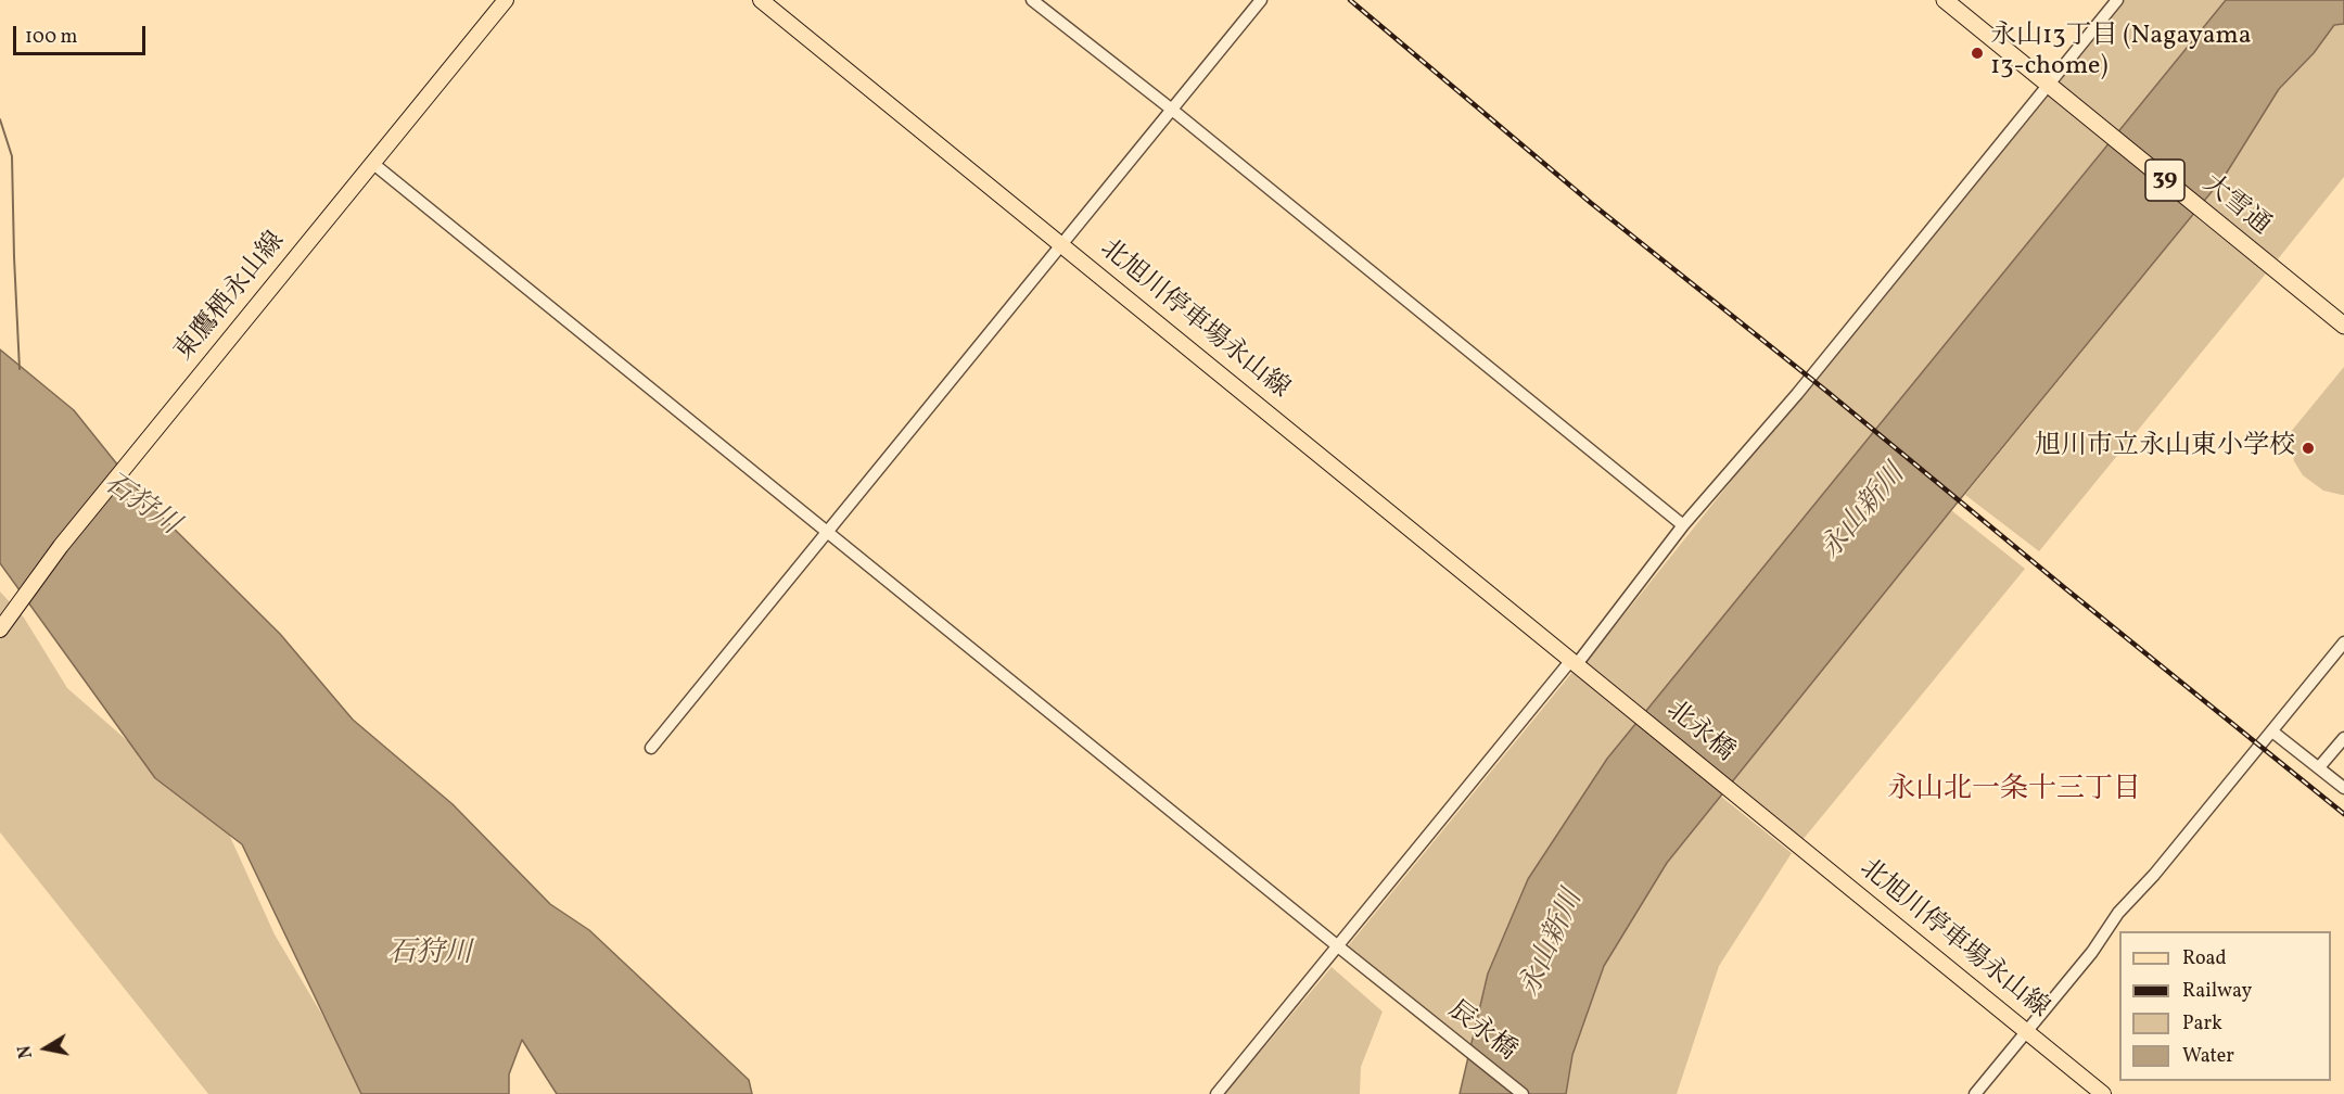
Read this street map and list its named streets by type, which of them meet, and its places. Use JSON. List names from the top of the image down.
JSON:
{
  "streets": {
    "highway": ["39", "大雪通"],
    "main road": ["東鷹栖永山線", "北旭川停車場永山線", "北永橋"],
    "street": ["辰永橋"]
  },
  "crossings": [
    ["東鷹栖永山線", "辰永橋"],
    ["北旭川停車場永山線", "北永橋"]
  ],
  "districts": ["永山北一条十三丁目"],
  "water": ["石狩川", "永山新川"],
  "places": ["永山13丁目 (Nagayama 13-chome)", "旭川市立永山東小学校"],
  "legend": [
    "Road",
    "Railway",
    "Park",
    "Water"
  ],
  "scale_bar": "100 m",
  "north": "left"
}
